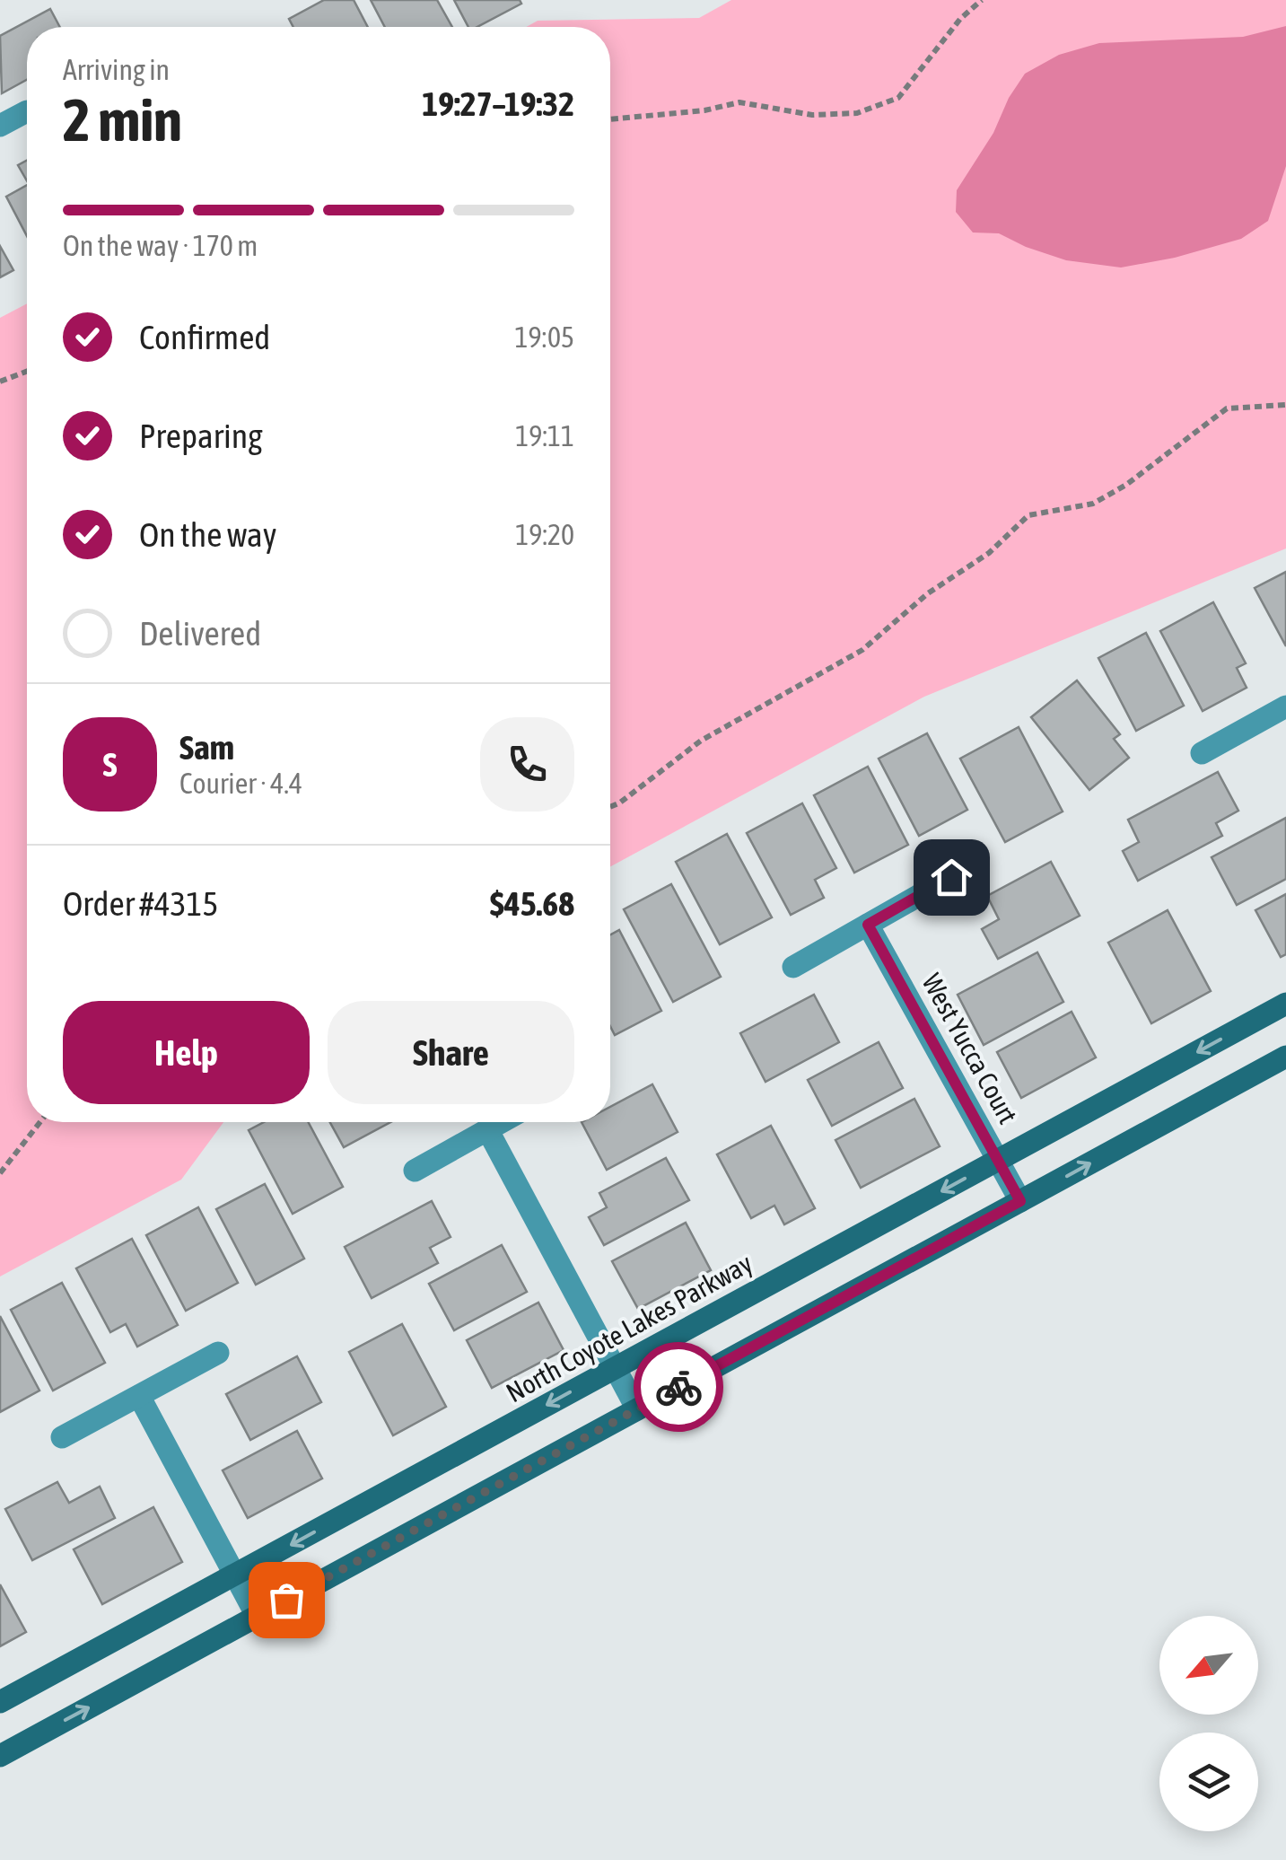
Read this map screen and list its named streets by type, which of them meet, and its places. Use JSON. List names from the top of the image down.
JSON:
{
  "streets": {
    "street": ["West Yucca Court", "North Coyote Lakes Parkway"]
  },
  "crossings": [
    ["West Yucca Court", "North Coyote Lakes Parkway"]
  ],
  "north": "bottom left",
  "page": {
    "heading": ["2 min", "Arriving in", "19:27–19:32"],
    "panel": [
      "Sam",
      "Courier · 4.4",
      "Order #4315",
      "$45.68"
    ],
    "bar": "On the way · 170 m",
    "list": [
      ["Confirmed", "19:05"],
      ["Preparing", "19:11"],
      ["On the way", "19:20"],
      "Delivered"
    ],
    "round": "S",
    "buttons": ["Help", "Share"]
  }
}
